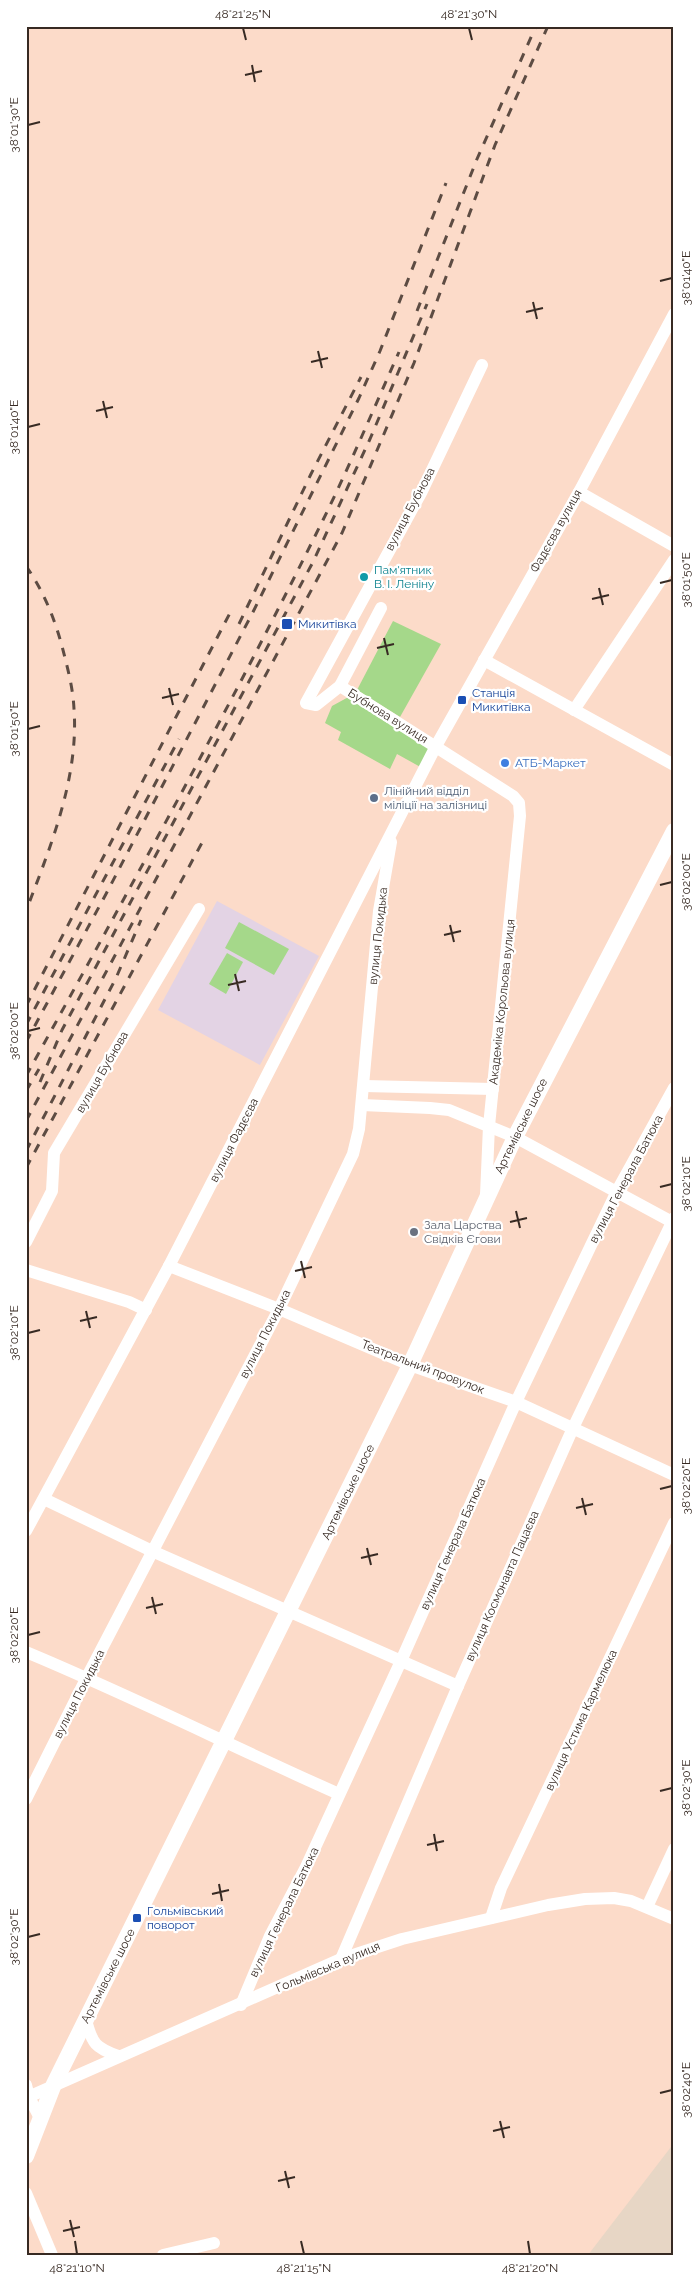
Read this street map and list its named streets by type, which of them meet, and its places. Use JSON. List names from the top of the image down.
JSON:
{
  "streets": {
    "main road": ["Артемівське шосе"],
    "street": [
      "вулиця Бубнова",
      "Фадєєва вулиця",
      "Бубнова вулиця",
      "вулиця Покидька",
      "Академіка Корольова вулиця",
      "вулиця Фадєєва",
      "вулиця Генерала Батюка",
      "Театральний провулок",
      "вулиця Космонавта Пацаєва",
      "вулиця Устима Кармелюка",
      "Гольмівська вулиця"
    ]
  },
  "crossings": [
    ["вулиця Бубнова", "Бубнова вулиця"],
    ["Фадєєва вулиця", "Бубнова вулиця"],
    ["Фадєєва вулиця", "вулиця Фадєєва"],
    ["Бубнова вулиця", "Академіка Корольова вулиця"],
    ["Бубнова вулиця", "вулиця Фадєєва"],
    ["вулиця Покидька", "вулиця Фадєєва"],
    ["вулиця Покидька", "Театральний провулок"],
    ["Академіка Корольова вулиця", "Артемівське шосе"],
    ["Артемівське шосе", "Театральний провулок"],
    ["Артемівське шосе", "Гольмівська вулиця"],
    ["вулиця Фадєєва", "Театральний провулок"],
    ["вулиця Генерала Батюка", "Театральний провулок"],
    ["вулиця Генерала Батюка", "Гольмівська вулиця"],
    ["Театральний провулок", "вулиця Космонавта Пацаєва"],
    ["вулиця Космонавта Пацаєва", "Гольмівська вулиця"],
    ["вулиця Устима Кармелюка", "Гольмівська вулиця"]
  ],
  "places": {
    "other": [
      "Пам'ятник В. І. Леніну",
      "АТБ-Маркет",
      "Лінійний відділ міліції на залізниці",
      "Зала Царства Свідків Єгови"
    ],
    "transit": ["Микитівка", "Станція Микитівка", "Гольмівський поворот"]
  },
  "coordinates": [
    "48°21'25\"N",
    "48°21'30\"N",
    "38°01'30\"E",
    "38°01'40\"E",
    "38°01'50\"E",
    "38°02'00\"E",
    "38°02'10\"E",
    "38°02'20\"E",
    "38°02'30\"E",
    "38°02'40\"E",
    "48°21'10\"N",
    "48°21'15\"N",
    "48°21'20\"N"
  ]
}
